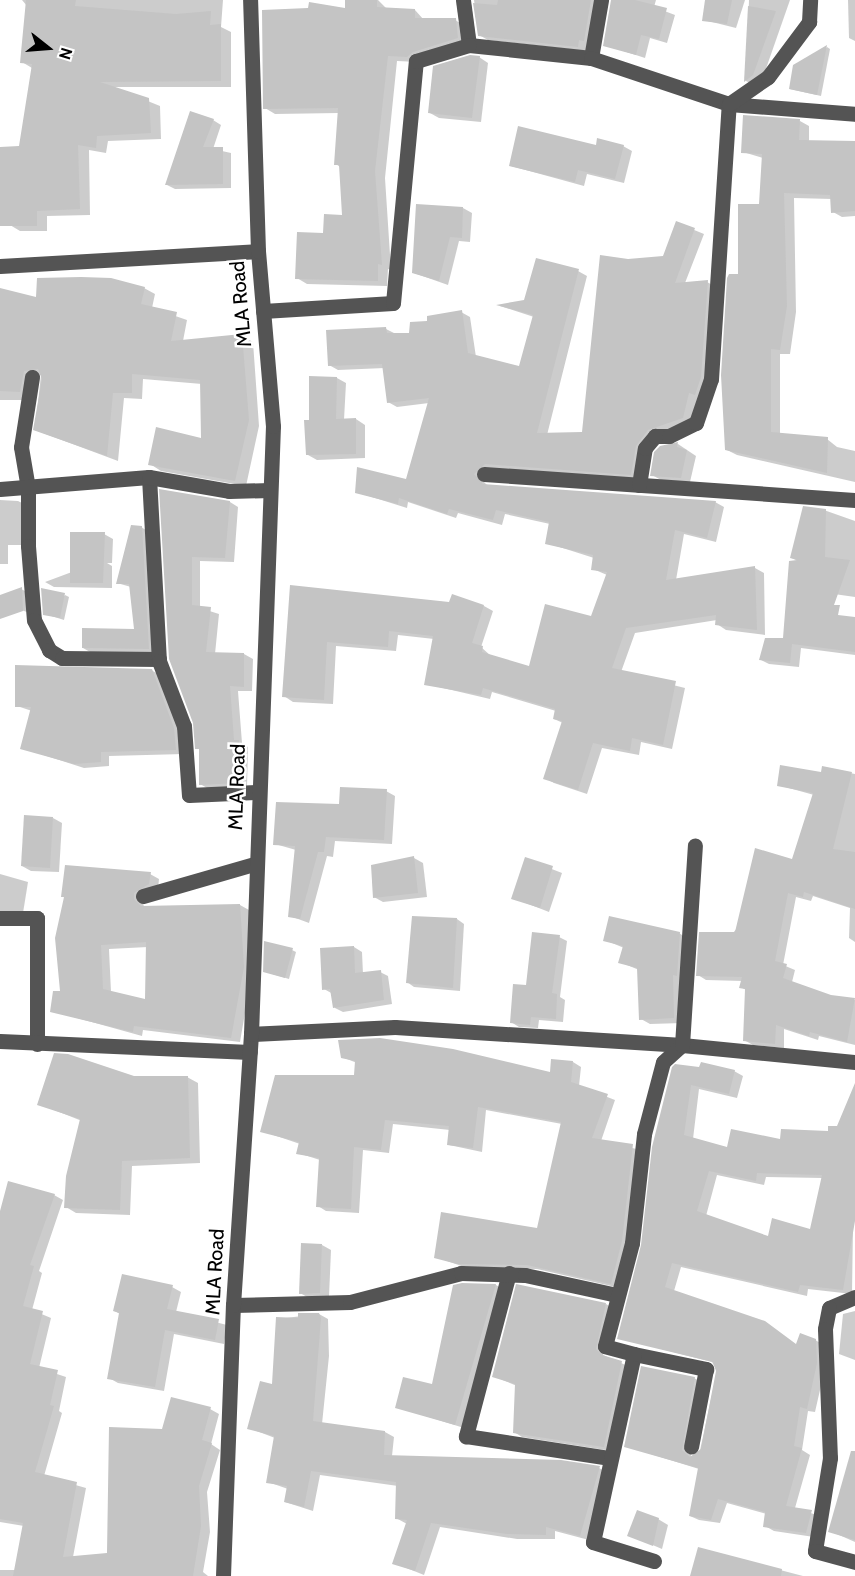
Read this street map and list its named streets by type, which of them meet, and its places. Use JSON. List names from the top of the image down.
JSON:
{
  "streets": {
    "street": ["MLA Road"]
  },
  "north": "right"
}
